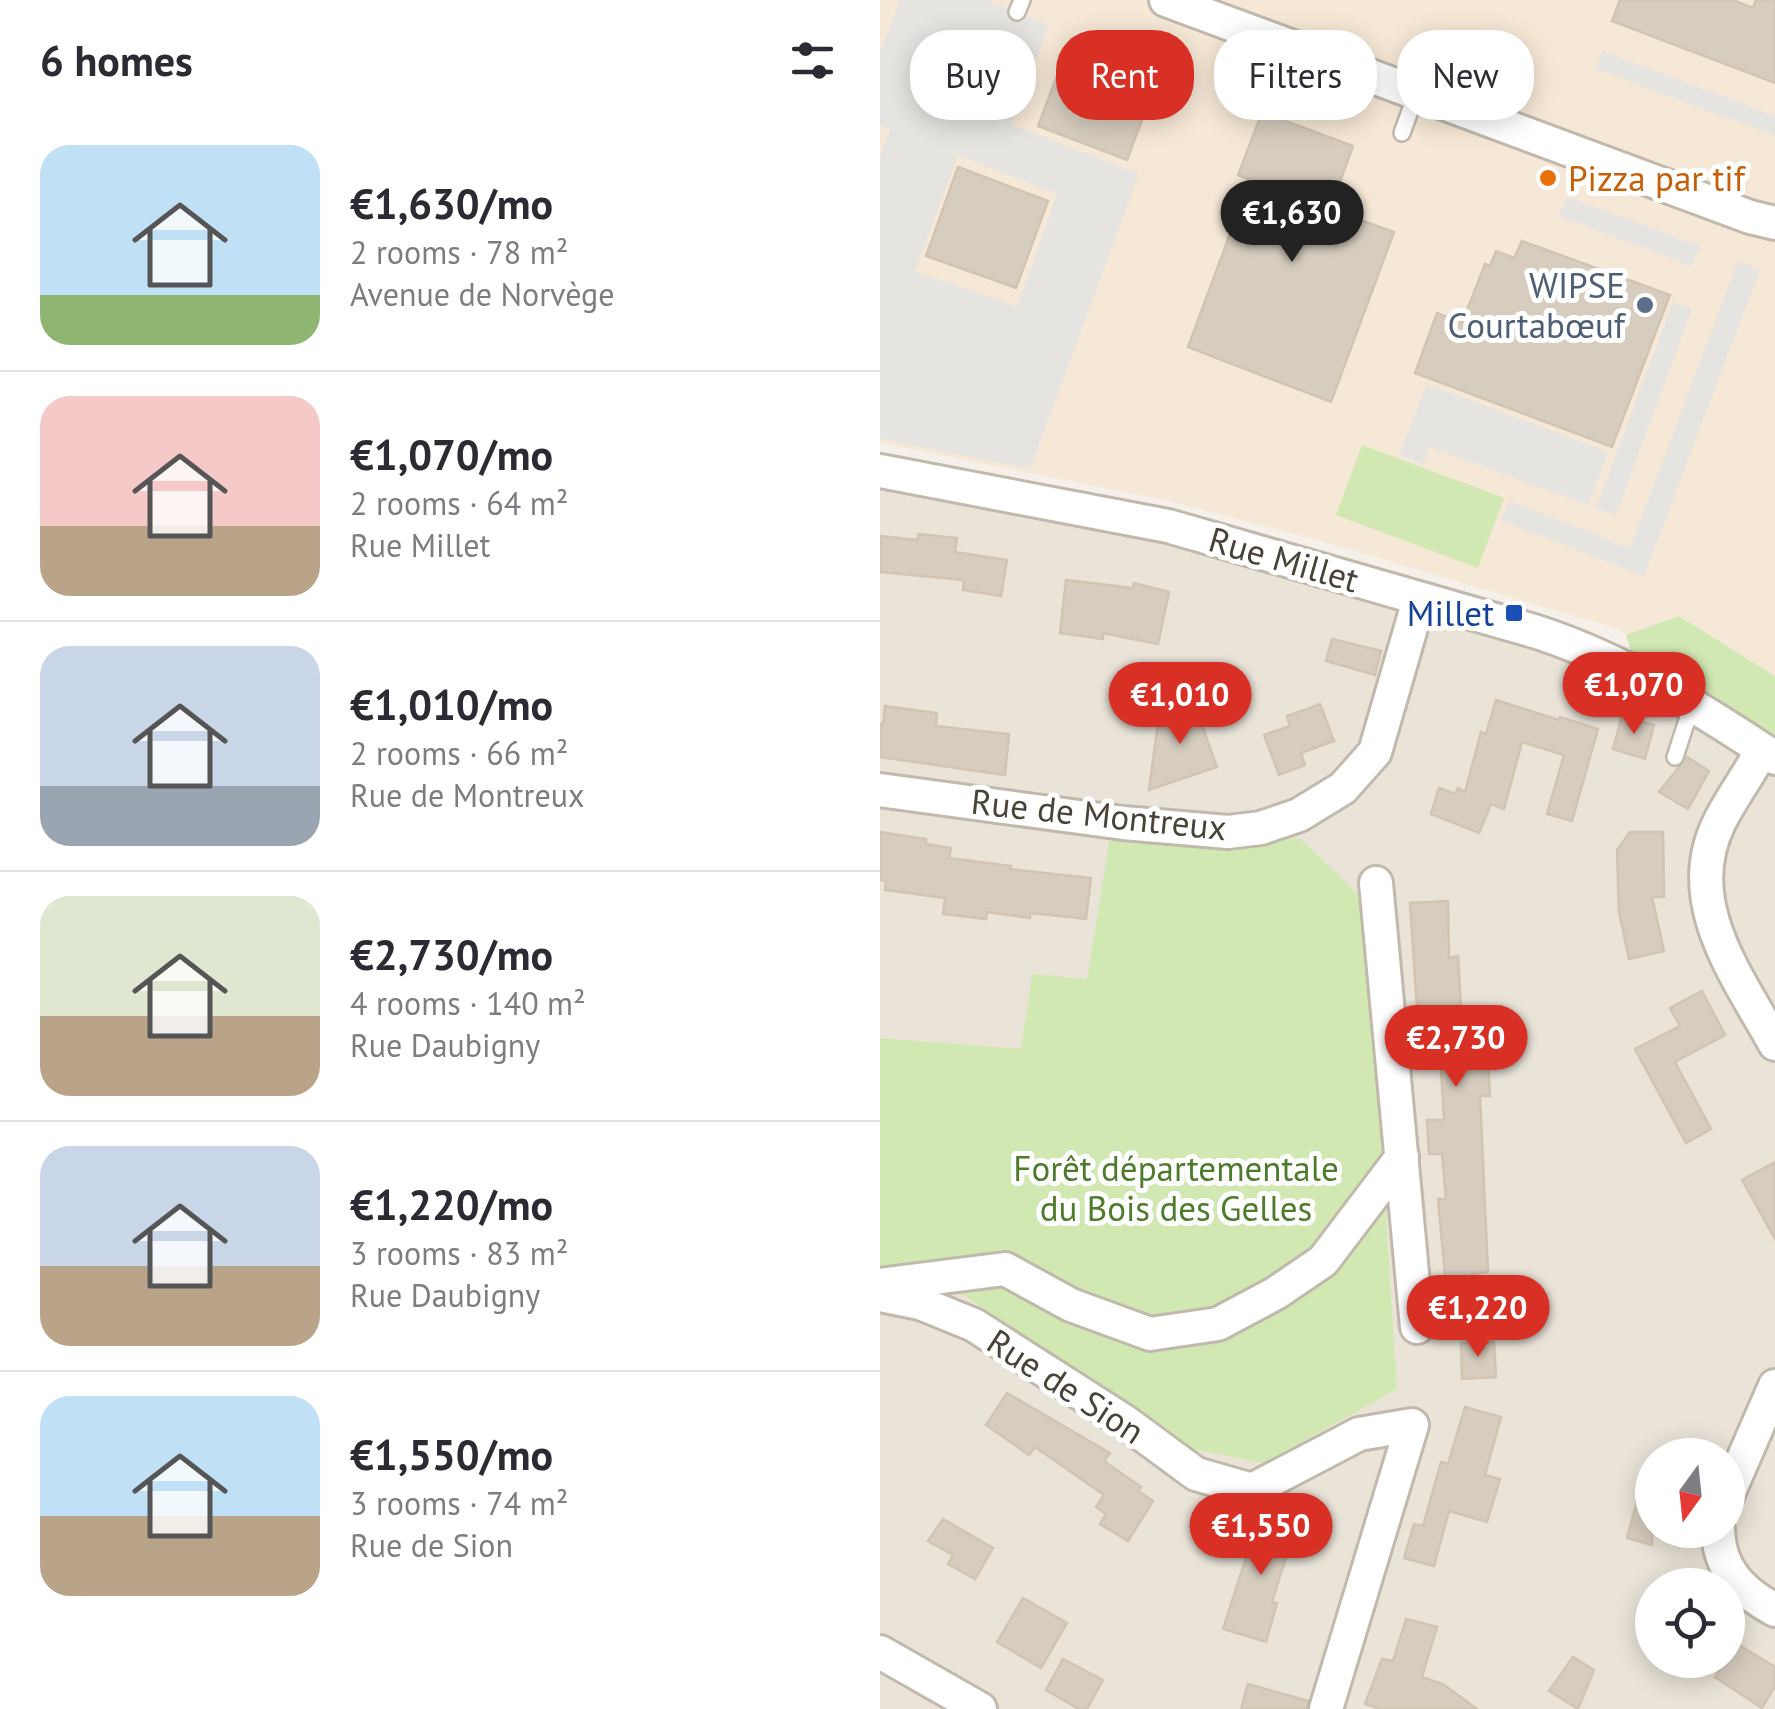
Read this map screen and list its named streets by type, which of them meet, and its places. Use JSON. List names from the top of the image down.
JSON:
{
  "streets": {
    "street": ["Rue Millet", "Rue de Montreux", "Rue de Sion"]
  },
  "crossings": [
    ["Rue Millet", "Rue de Montreux"]
  ],
  "parks": ["Forêt départementale du Bois des Gelles"],
  "places": {
    "other": ["Pizza par tif", "WIPSE Courtabœuf"],
    "transit": ["Millet"]
  },
  "north": "bottom",
  "page": {
    "heading": "6 homes",
    "chip": [
      "Buy",
      "Rent",
      "Filters",
      "New"
    ],
    "list": [
      {
        "name": "€1,630/mo",
        "note": "2 rooms · 78 m² · Avenue de Norvège"
      },
      {
        "name": "€1,070/mo",
        "note": "2 rooms · 64 m² · Rue Millet"
      },
      {
        "name": "€1,010/mo",
        "note": "2 rooms · 66 m² · Rue de Montreux"
      },
      {
        "name": "€2,730/mo",
        "note": "4 rooms · 140 m² · Rue Daubigny"
      },
      {
        "name": "€1,220/mo",
        "note": "3 rooms · 83 m² · Rue Daubigny"
      },
      {
        "name": "€1,550/mo",
        "note": "3 rooms · 74 m² · Rue de Sion"
      }
    ],
    "price": [
      "€1,630",
      "€1,070",
      "€1,010",
      "€2,730",
      "€1,220",
      "€1,550"
    ]
  }
}
